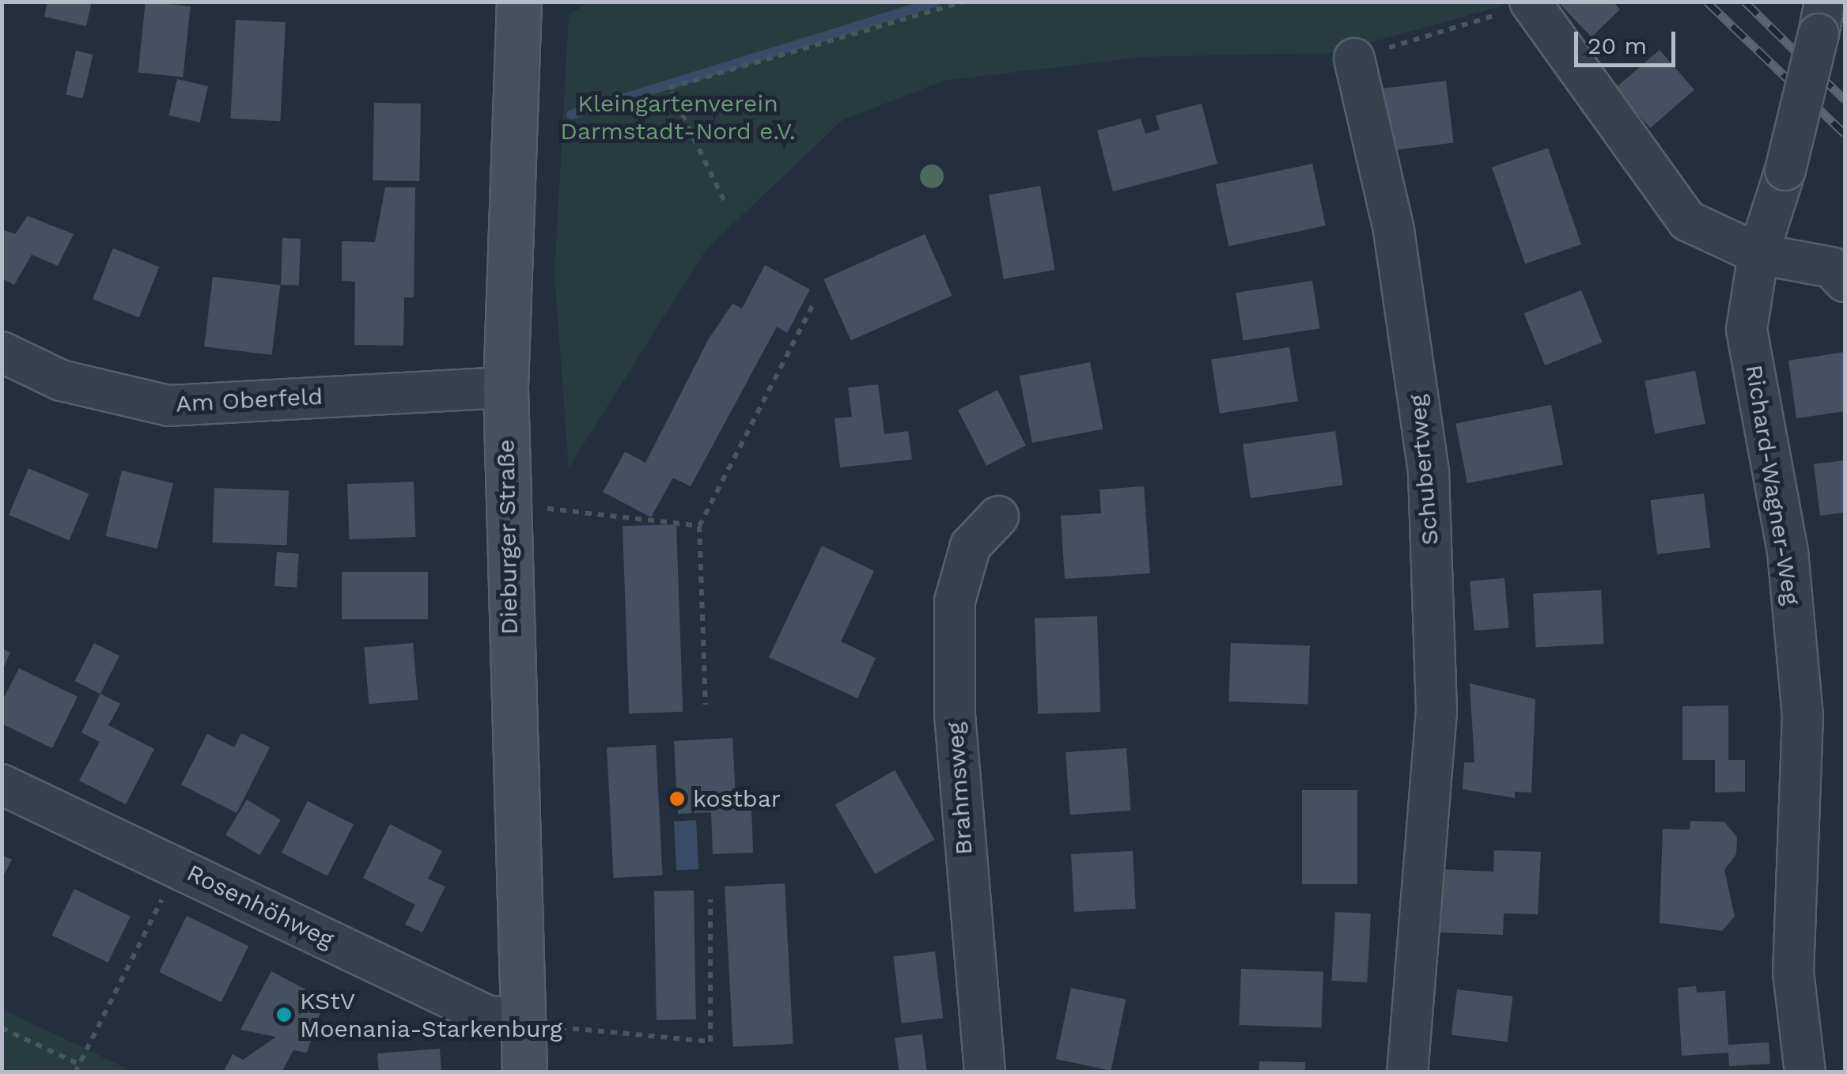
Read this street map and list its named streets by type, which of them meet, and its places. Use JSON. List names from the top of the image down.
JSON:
{
  "streets": {
    "main road": ["Dieburger Straße"],
    "street": [
      "Am Oberfeld",
      "Schubertweg",
      "Richard-Wagner-Weg",
      "Brahmsweg",
      "Rosenhöhweg"
    ]
  },
  "crossings": [
    ["Am Oberfeld", "Dieburger Straße"],
    ["Dieburger Straße", "Rosenhöhweg"]
  ],
  "parks": ["Kleingartenverein Darmstadt-Nord e.V."],
  "places": ["kostbar", "KStV Moenania-Starkenburg"],
  "scale_bar": "20 m"
}
